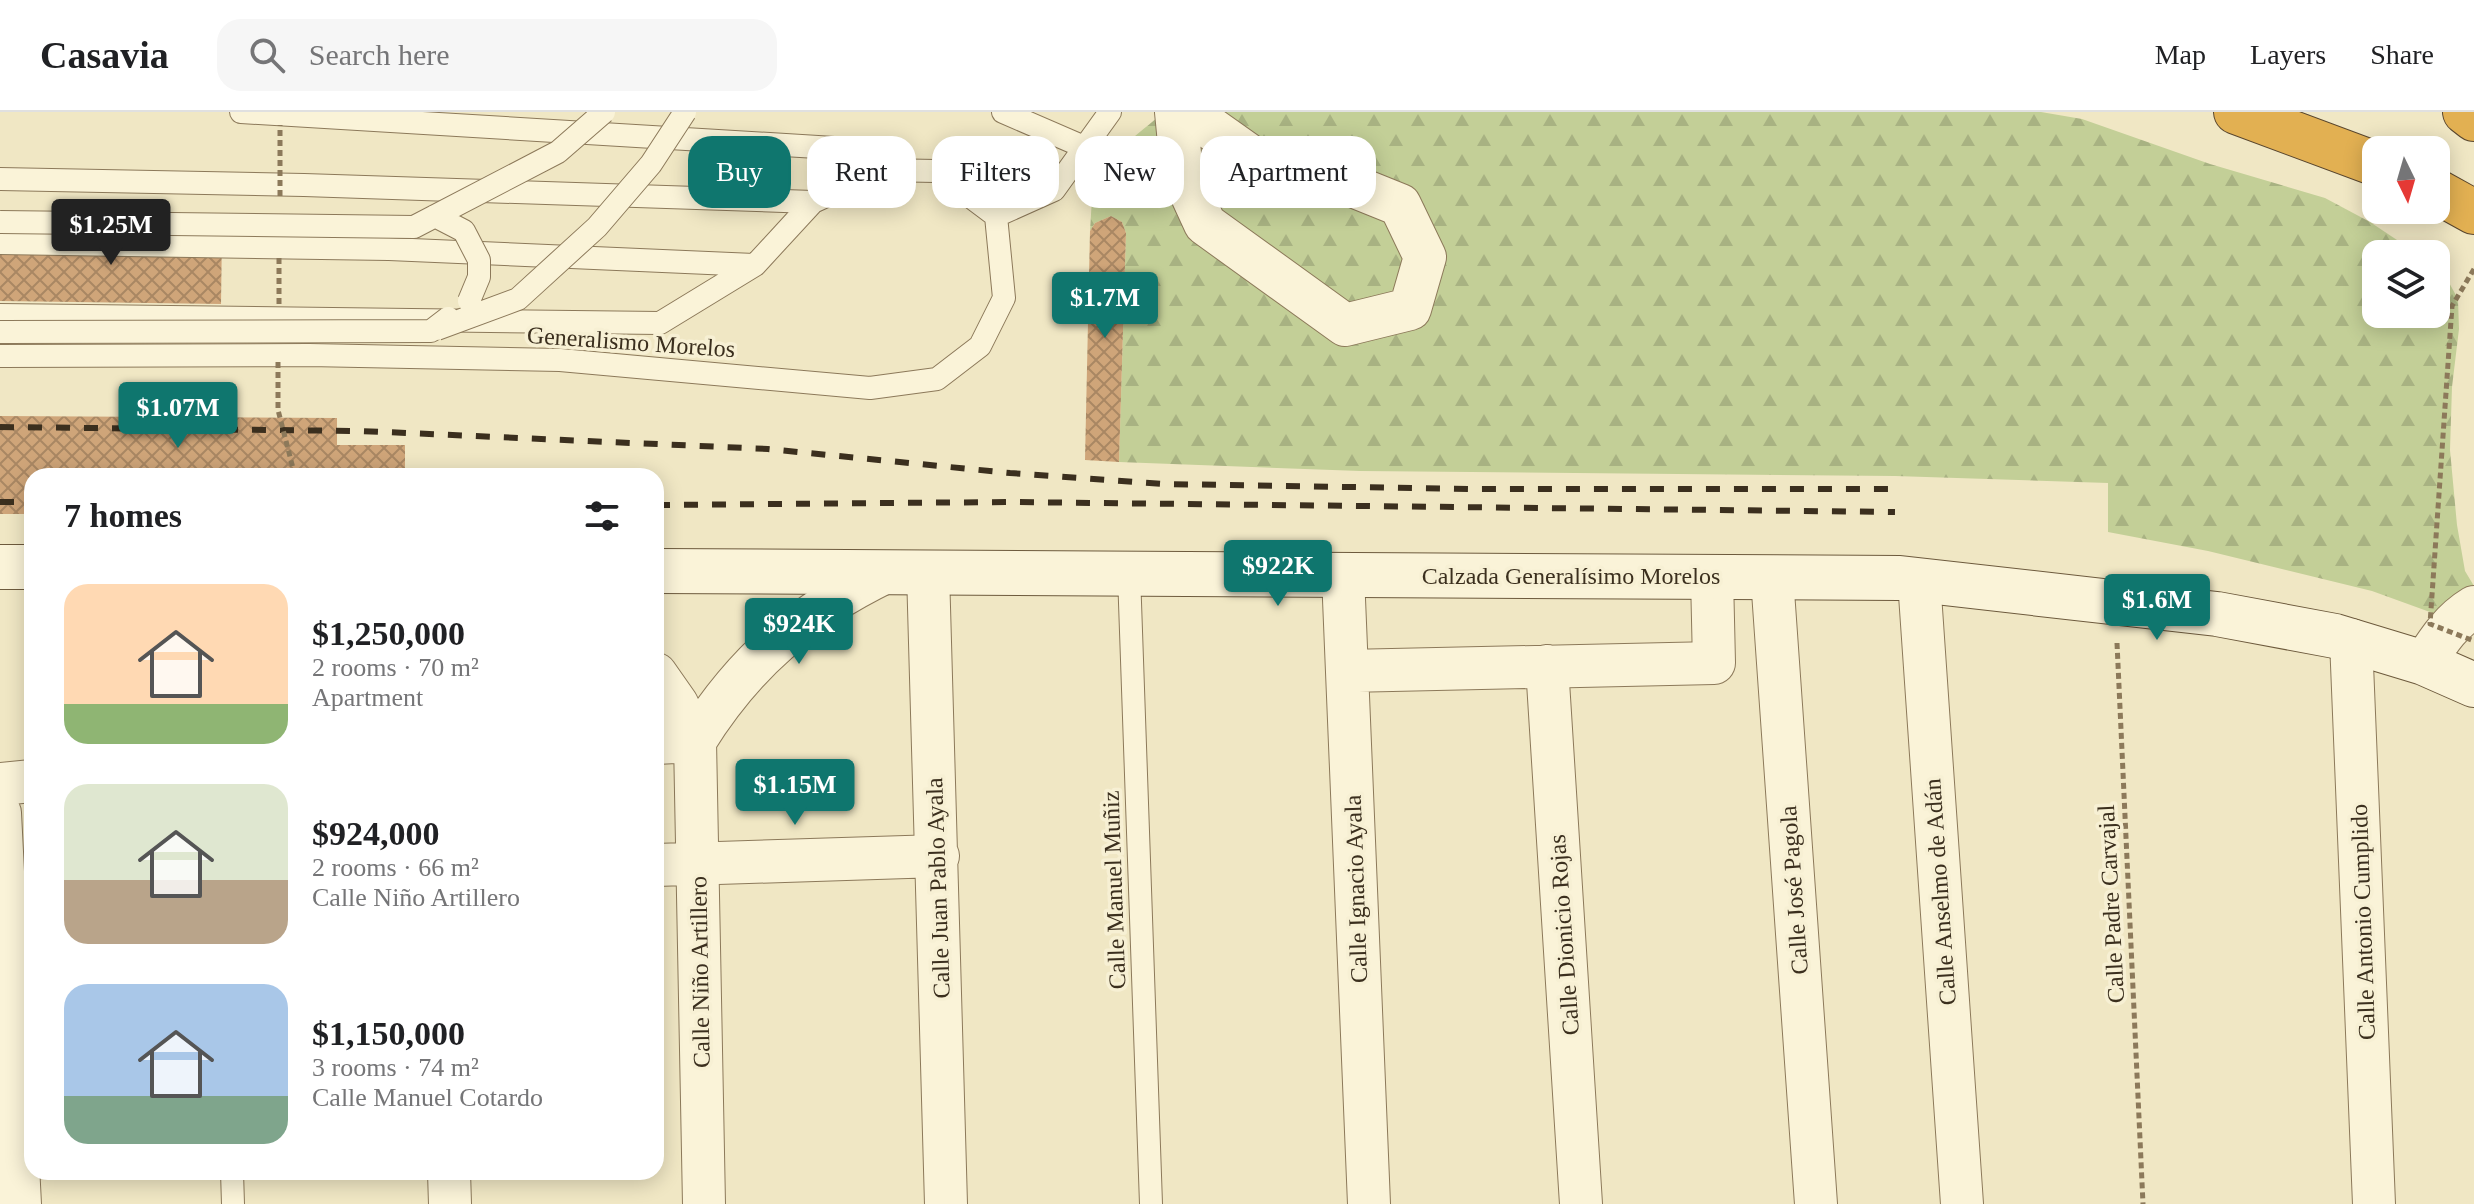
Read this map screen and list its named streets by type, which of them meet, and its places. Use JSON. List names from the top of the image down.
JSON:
{
  "streets": {
    "street": [
      "Calzada Generalísimo Morelos",
      "Calle Juan Pablo Ayala",
      "Calle Ignacio Ayala",
      "Calle José Pagola",
      "Calle Anselmo de Adán",
      "Calle Antonio Cumplido",
      "Calle Dionicio Rojas",
      "Calle Niño Artillero"
    ],
    "lane": ["Generalismo Morelos", "Calle Manuel Muñiz"],
    "path": ["Calle Padre Carvajal"]
  },
  "crossings": [
    ["Calzada Generalísimo Morelos", "Calle Juan Pablo Ayala"],
    ["Calzada Generalísimo Morelos", "Calle Ignacio Ayala"],
    ["Calzada Generalísimo Morelos", "Calle Manuel Muñiz"],
    ["Calzada Generalísimo Morelos", "Calle José Pagola"],
    ["Calzada Generalísimo Morelos", "Calle Anselmo de Adán"],
    ["Calzada Generalísimo Morelos", "Calle Padre Carvajal"],
    ["Calzada Generalísimo Morelos", "Calle Antonio Cumplido"]
  ],
  "north": "bottom",
  "page": {
    "header": "Casavia",
    "search": "Search here",
    "nav": ["Map", "Layers", "Share"],
    "chip": [
      "Buy",
      "Rent",
      "Filters",
      "New",
      "Apartment"
    ],
    "price": [
      "$1.25M",
      "$1.7M",
      "$1.07M",
      "$922K",
      "$1.6M",
      "$924K",
      "$1.15M"
    ],
    "heading": "7 homes",
    "list": [
      {
        "name": "$1,250,000",
        "note": "2 rooms · 70 m² · Apartment"
      },
      {
        "name": "$924,000",
        "note": "2 rooms · 66 m² · Calle Niño Artillero"
      },
      {
        "name": "$1,150,000",
        "note": "3 rooms · 74 m² · Calle Manuel Cotardo"
      }
    ]
  }
}
